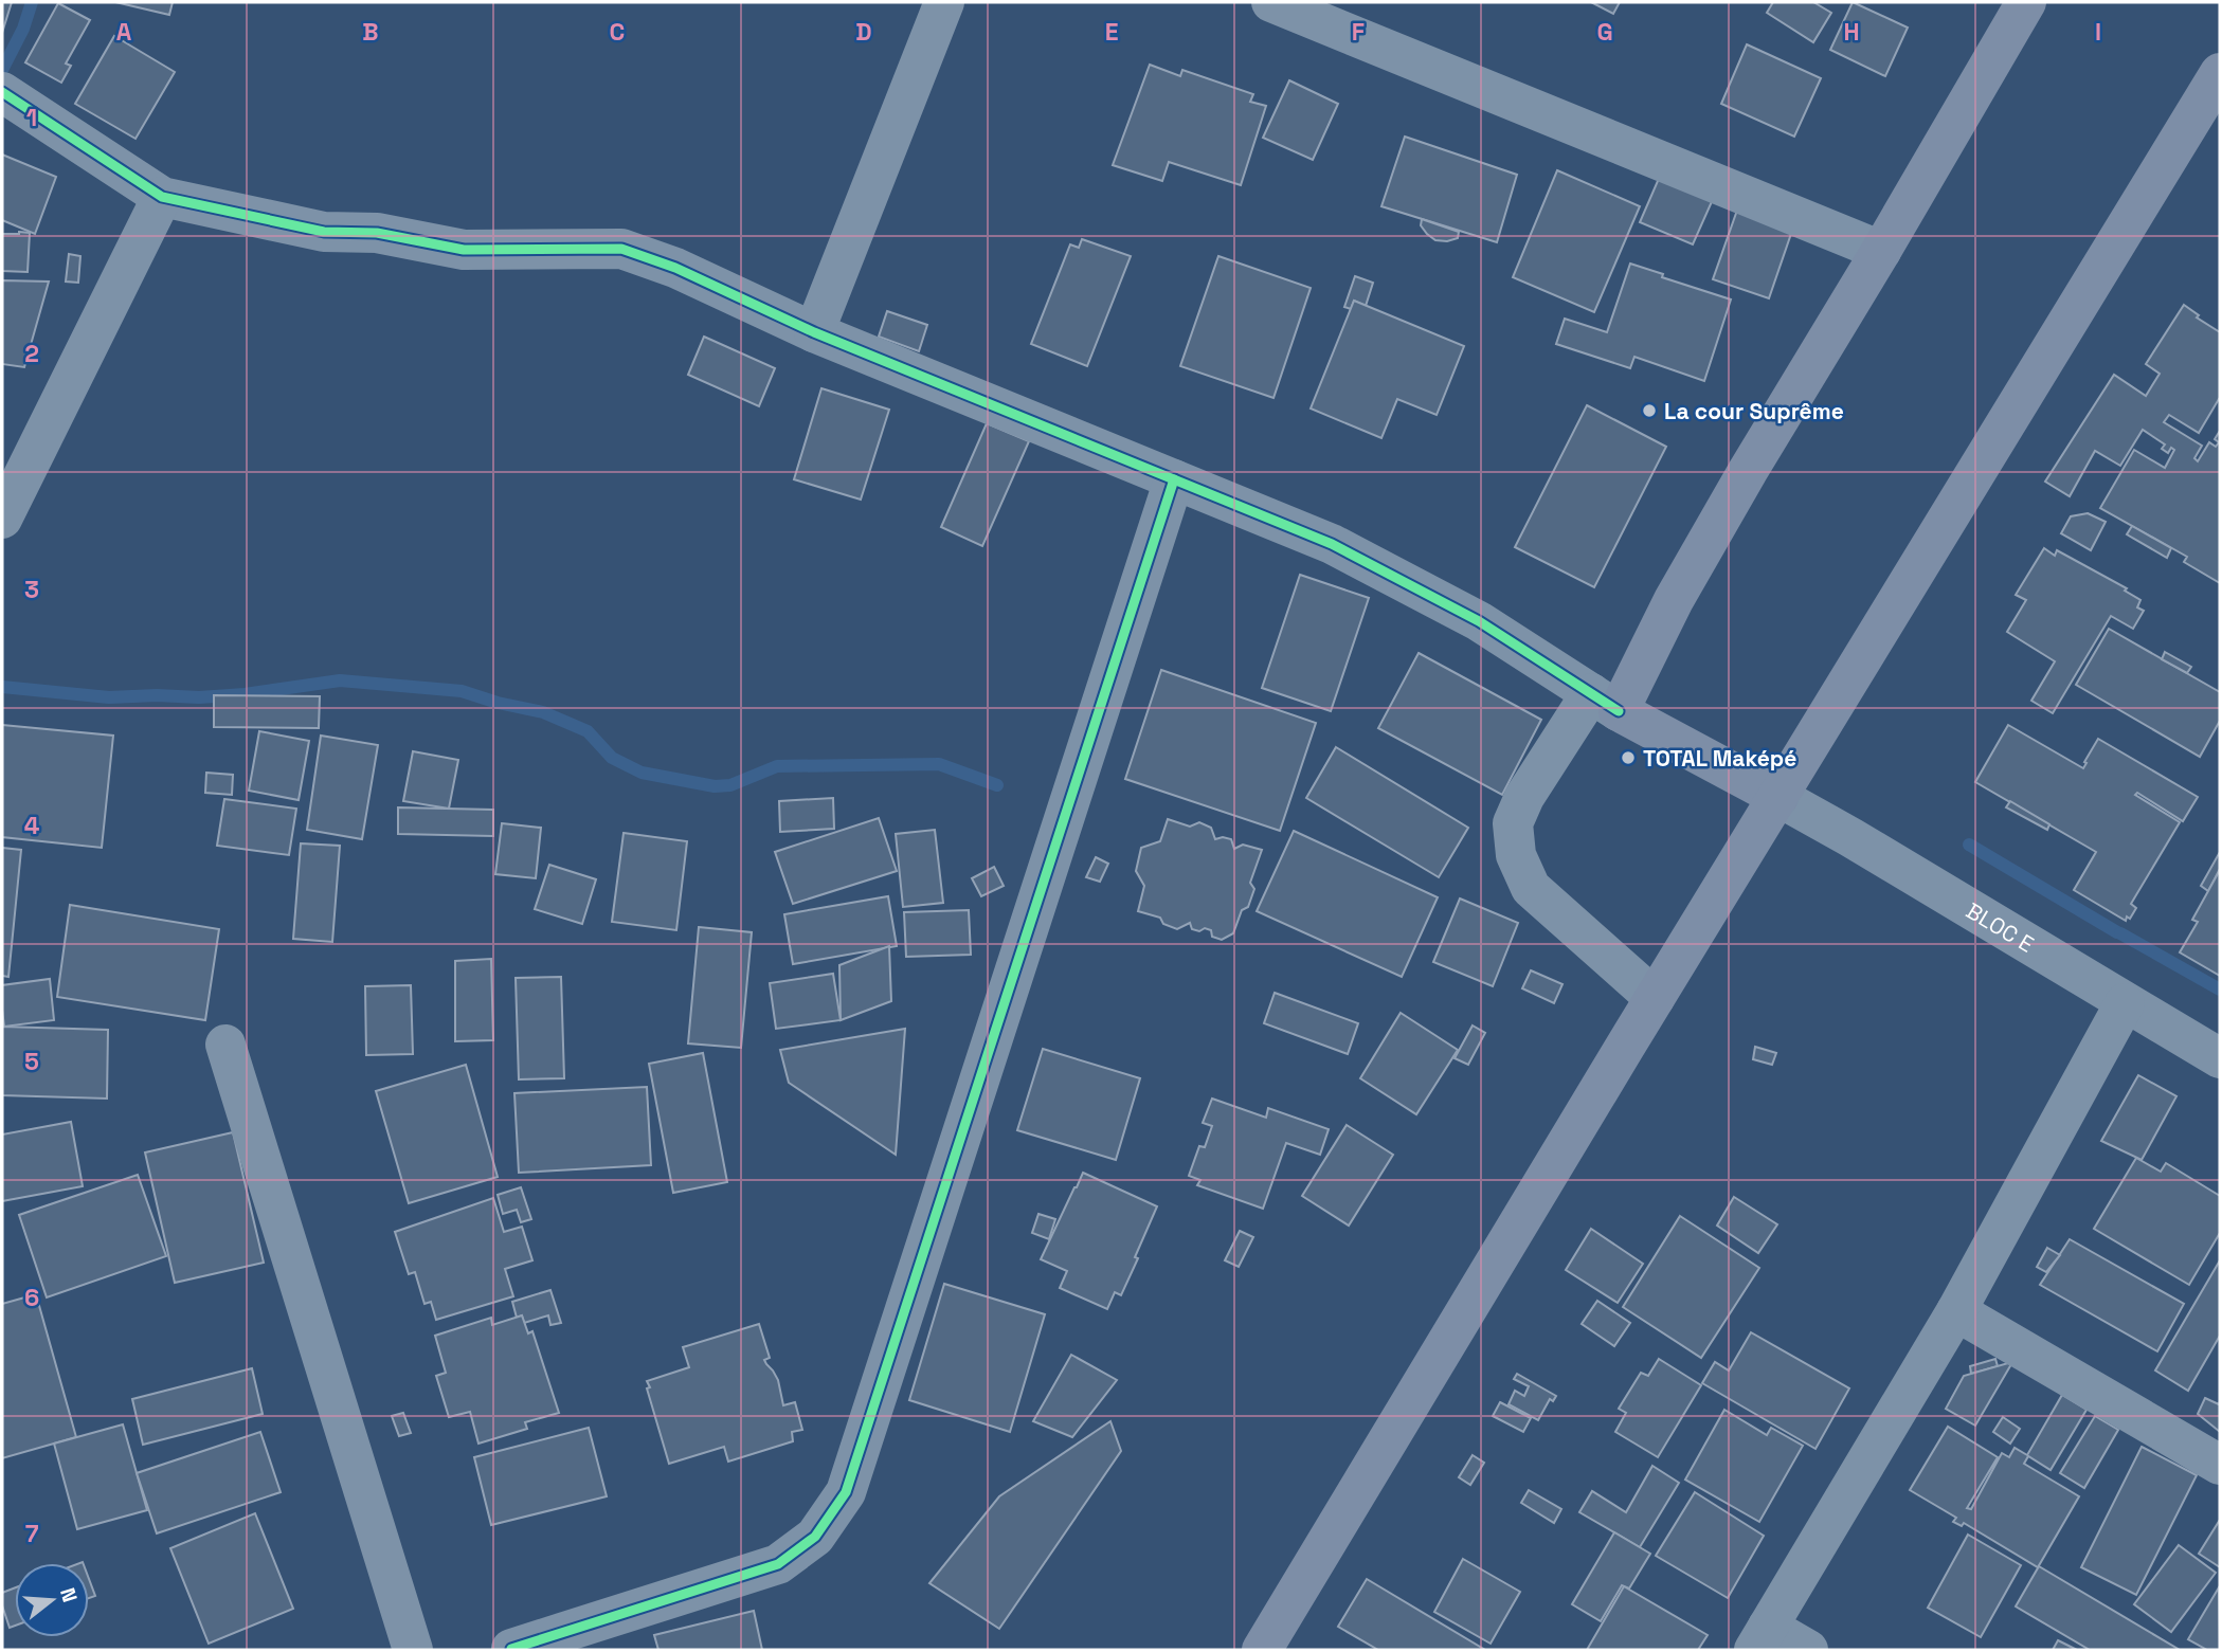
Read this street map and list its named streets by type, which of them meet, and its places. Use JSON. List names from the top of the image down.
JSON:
{
  "streets": {
    "street": ["BLOC E"]
  },
  "places": ["La cour Suprême", "TOTAL Maképé"],
  "north": "right",
  "grid": {
    "columns": [
      "A",
      "B",
      "C",
      "D",
      "E",
      "F",
      "G",
      "H",
      "I"
    ],
    "rows": [
      "1",
      "2",
      "3",
      "4",
      "5",
      "6",
      "7"
    ]
  }
}
